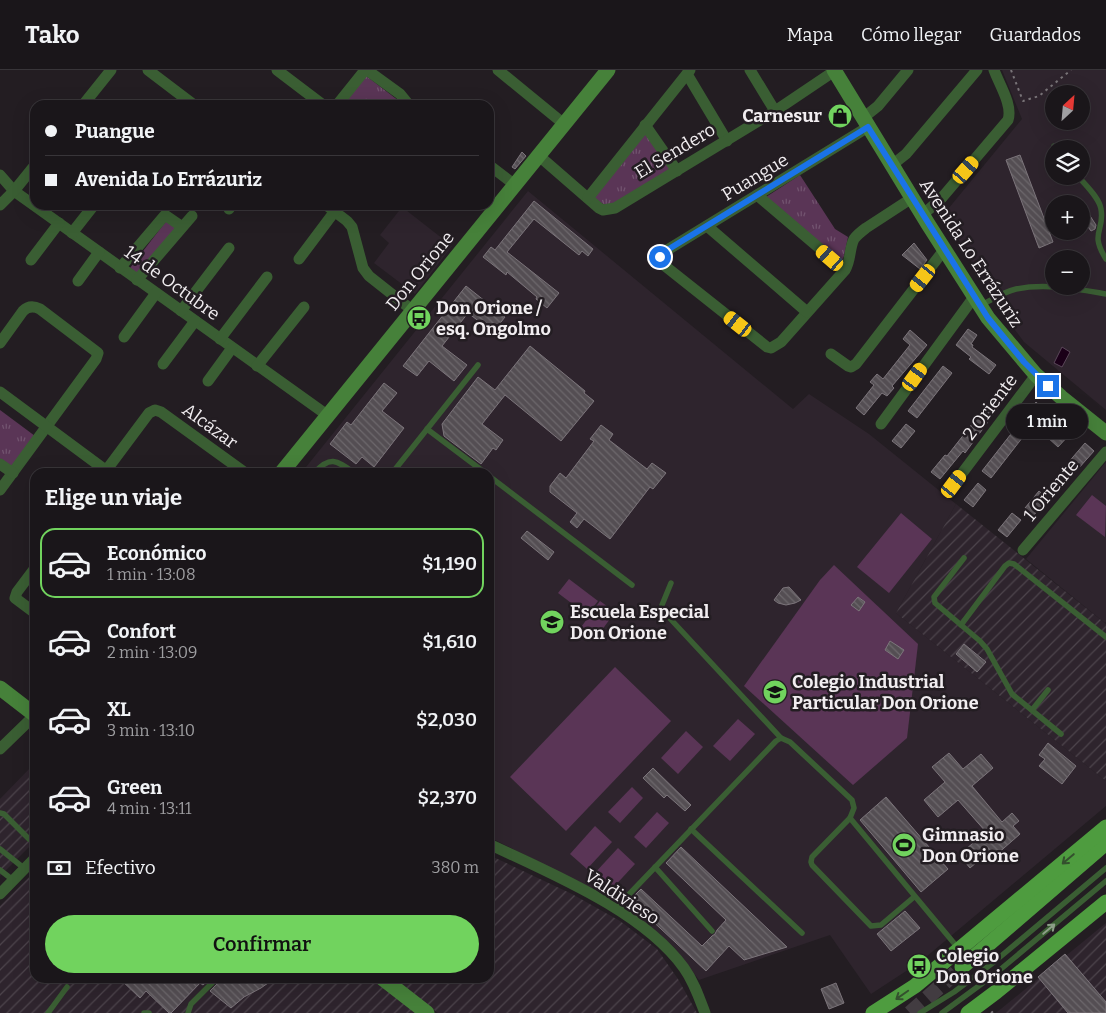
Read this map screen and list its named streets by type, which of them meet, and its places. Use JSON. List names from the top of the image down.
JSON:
{
  "streets": {
    "main road": ["Avenida Lo Errázuriz", "Don Orione"],
    "street": [
      "El Sendero",
      "Puangue",
      "14 de Octubre",
      "2 Oriente",
      "Alcázar",
      "1 Oriente",
      "Valdivieso"
    ]
  },
  "crossings": [
    ["El Sendero", "Avenida Lo Errázuriz"],
    ["El Sendero", "Don Orione"],
    ["Puangue", "Avenida Lo Errázuriz"],
    ["Avenida Lo Errázuriz", "2 Oriente"],
    ["Don Orione", "14 de Octubre"]
  ],
  "places": {
    "shop": ["Carnesur"],
    "bus stop": ["Don Orione / esq. Ongolmo", "Colegio Don Orione"],
    "school or university": ["Escuela Especial Don Orione", "Colegio Industrial Particular Don Orione"],
    "sports": ["Gimnasio Don Orione"]
  },
  "north": "top right",
  "page": {
    "header": "Tako",
    "nav": ["Mapa", "Cómo llegar", "Guardados"],
    "map_buttons": ["+", "−"],
    "banner": ["Puangue", "Avenida Lo Errázuriz"],
    "bubble": "1 min",
    "heading": "Elige un viaje",
    "list": [
      {
        "name": "Económico",
        "note": "1 min · 13:08",
        "value": "$1,190"
      },
      {
        "name": "Confort",
        "note": "2 min · 13:09",
        "value": "$1,610"
      },
      {
        "name": "XL",
        "note": "3 min · 13:10",
        "value": "$2,030"
      },
      {
        "name": "Green",
        "note": "4 min · 13:11",
        "value": "$2,370"
      }
    ],
    "pay": ["Efectivo", "380 m"],
    "buttons": "Confirmar"
  }
}
